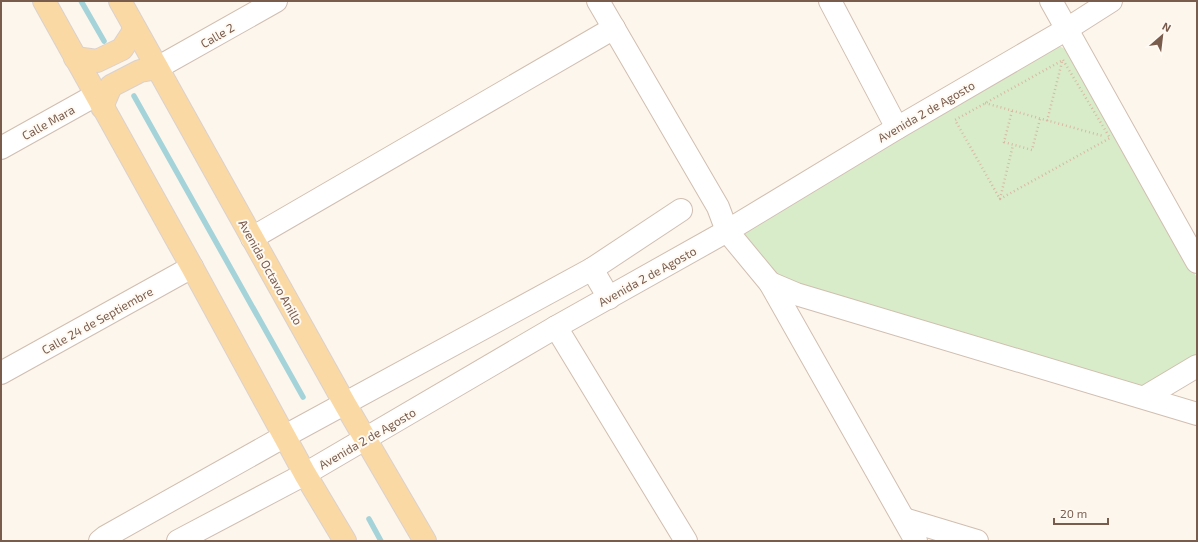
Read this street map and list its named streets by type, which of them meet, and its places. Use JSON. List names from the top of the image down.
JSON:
{
  "streets": {
    "main road": ["Avenida Octavo Anillo"],
    "street": [
      "Calle 2",
      "Avenida 2 de Agosto",
      "Calle Mara",
      "Calle 24 de Septiembre"
    ]
  },
  "crossings": [
    ["Calle 2", "Avenida Octavo Anillo"],
    ["Avenida 2 de Agosto", "Avenida Octavo Anillo"]
  ],
  "scale_bar": "20 m",
  "north": "top right"
}
